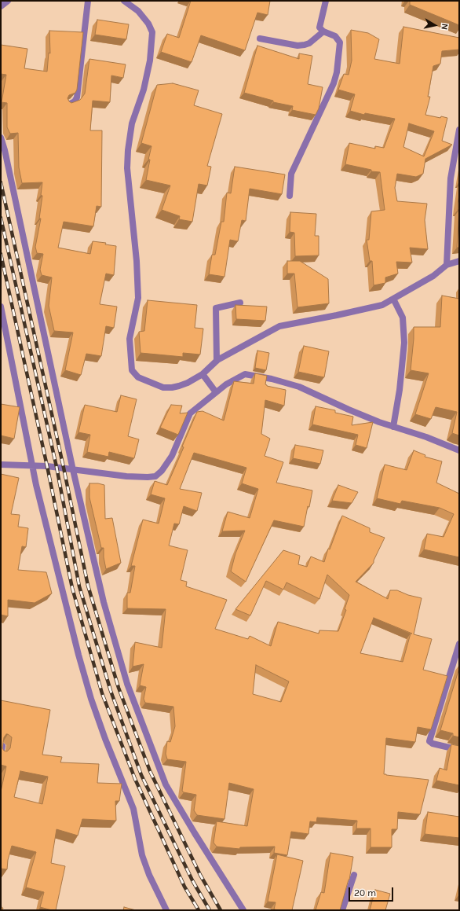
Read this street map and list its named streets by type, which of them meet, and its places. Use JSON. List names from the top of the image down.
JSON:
{
  "scale_bar": "20 m",
  "north": "right"
}
